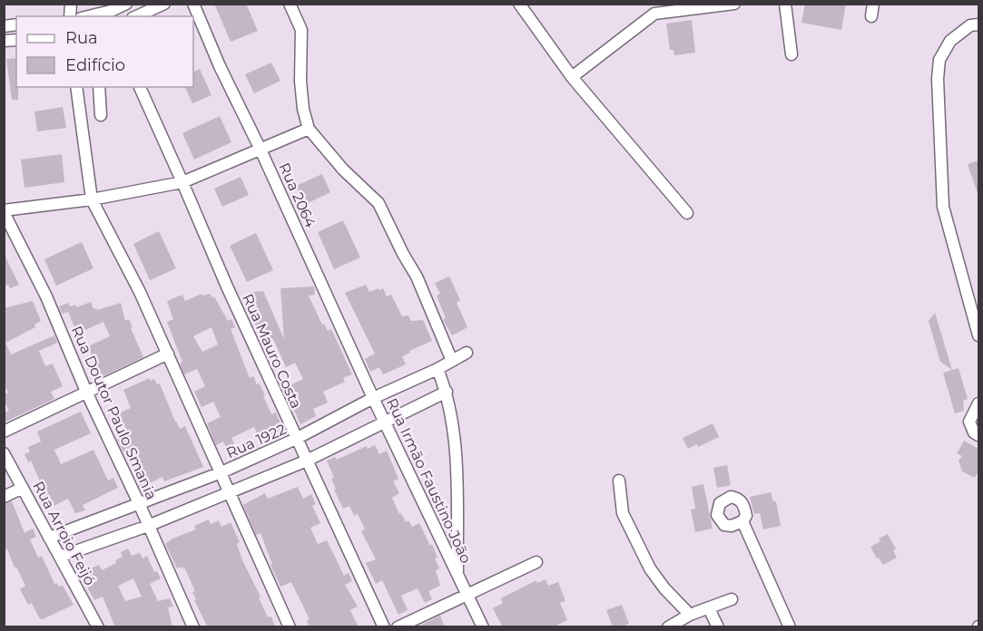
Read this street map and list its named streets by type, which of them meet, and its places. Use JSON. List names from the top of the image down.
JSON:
{
  "streets": {
    "street": [
      "Rua 2064",
      "Rua Mauro Costa",
      "Rua Doutor Paulo Smania",
      "Rua 1922",
      "Rua Irmão Faustino João",
      "Rua Arroio Feijó"
    ]
  },
  "crossings": [
    ["Rua 2064", "Rua 1922"],
    ["Rua 2064", "Rua Irmão Faustino João"],
    ["Rua Mauro Costa", "Rua 1922"],
    ["Rua Doutor Paulo Smania", "Rua 1922"],
    ["Rua 1922", "Rua Irmão Faustino João"],
    ["Rua 1922", "Rua Arroio Feijó"]
  ],
  "legend": ["Rua", "Edifício"]
}
